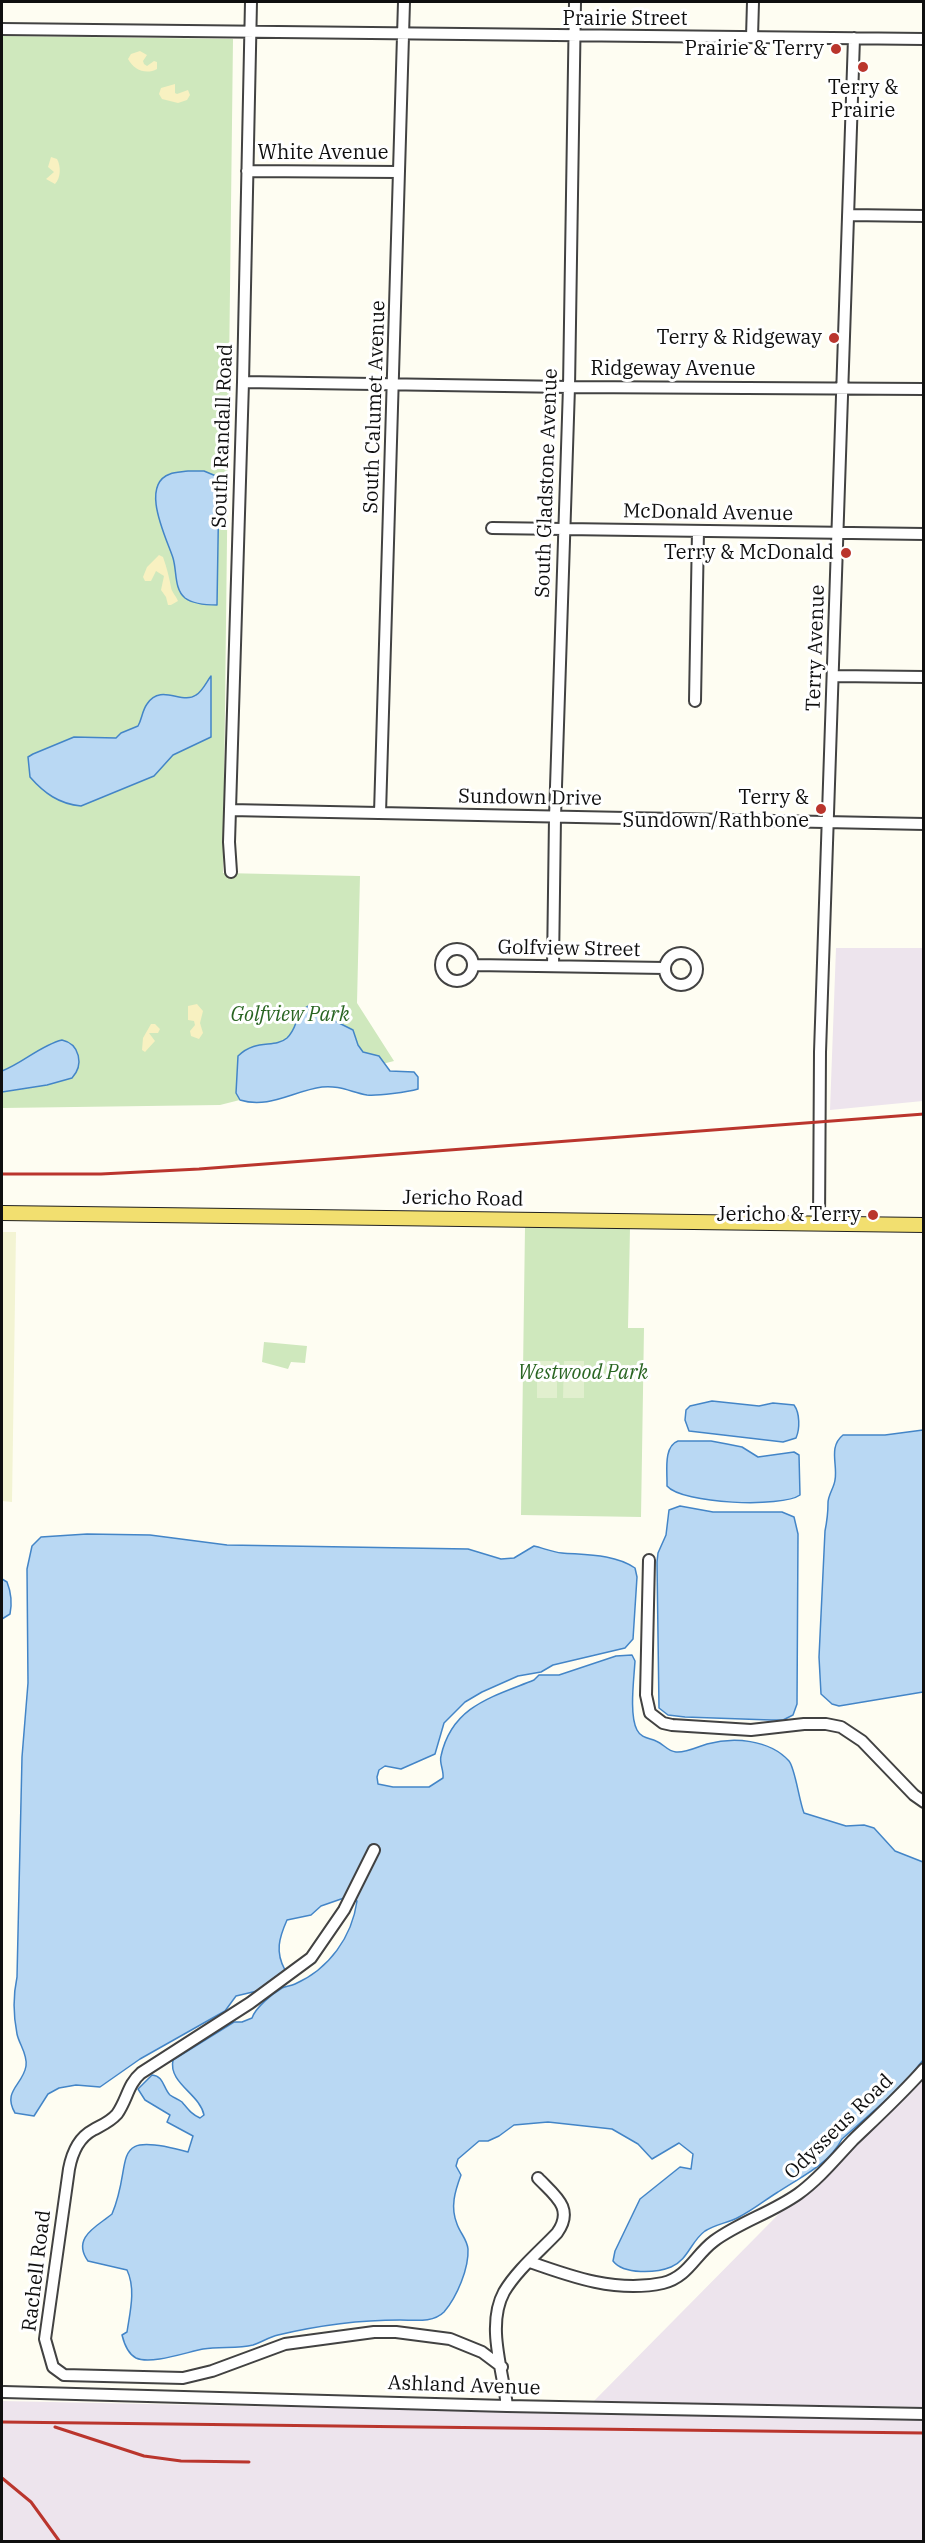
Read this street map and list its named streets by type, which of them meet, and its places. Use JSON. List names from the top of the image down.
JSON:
{
  "streets": {
    "main road": ["Jericho Road"],
    "street": [
      "Prairie Street",
      "White Avenue",
      "Ridgeway Avenue",
      "South Calumet Avenue",
      "South Randall Road",
      "South Gladstone Avenue",
      "McDonald Avenue",
      "Terry Avenue",
      "Sundown Drive",
      "Golfview Street",
      "Odysseus Road",
      "Rachell Road",
      "Ashland Avenue"
    ]
  },
  "crossings": [
    ["Prairie Street", "South Calumet Avenue"],
    ["Prairie Street", "South Randall Road"],
    ["Prairie Street", "South Gladstone Avenue"],
    ["Prairie Street", "Terry Avenue"],
    ["White Avenue", "South Calumet Avenue"],
    ["White Avenue", "South Randall Road"],
    ["Ridgeway Avenue", "South Calumet Avenue"],
    ["Ridgeway Avenue", "South Randall Road"],
    ["Ridgeway Avenue", "South Gladstone Avenue"],
    ["Ridgeway Avenue", "Terry Avenue"],
    ["South Calumet Avenue", "Sundown Drive"],
    ["South Randall Road", "Sundown Drive"],
    ["South Gladstone Avenue", "McDonald Avenue"],
    ["South Gladstone Avenue", "Sundown Drive"],
    ["South Gladstone Avenue", "Golfview Street"],
    ["McDonald Avenue", "Terry Avenue"],
    ["Terry Avenue", "Sundown Drive"],
    ["Terry Avenue", "Jericho Road"]
  ],
  "parks": ["Golfview Park", "Westwood Park"],
  "places": [
    "Prairie & Terry",
    "Terry & Prairie",
    "Terry & Ridgeway",
    "Terry & McDonald",
    "Terry & Sundown/Rathbone",
    "Jericho & Terry"
  ]
}
